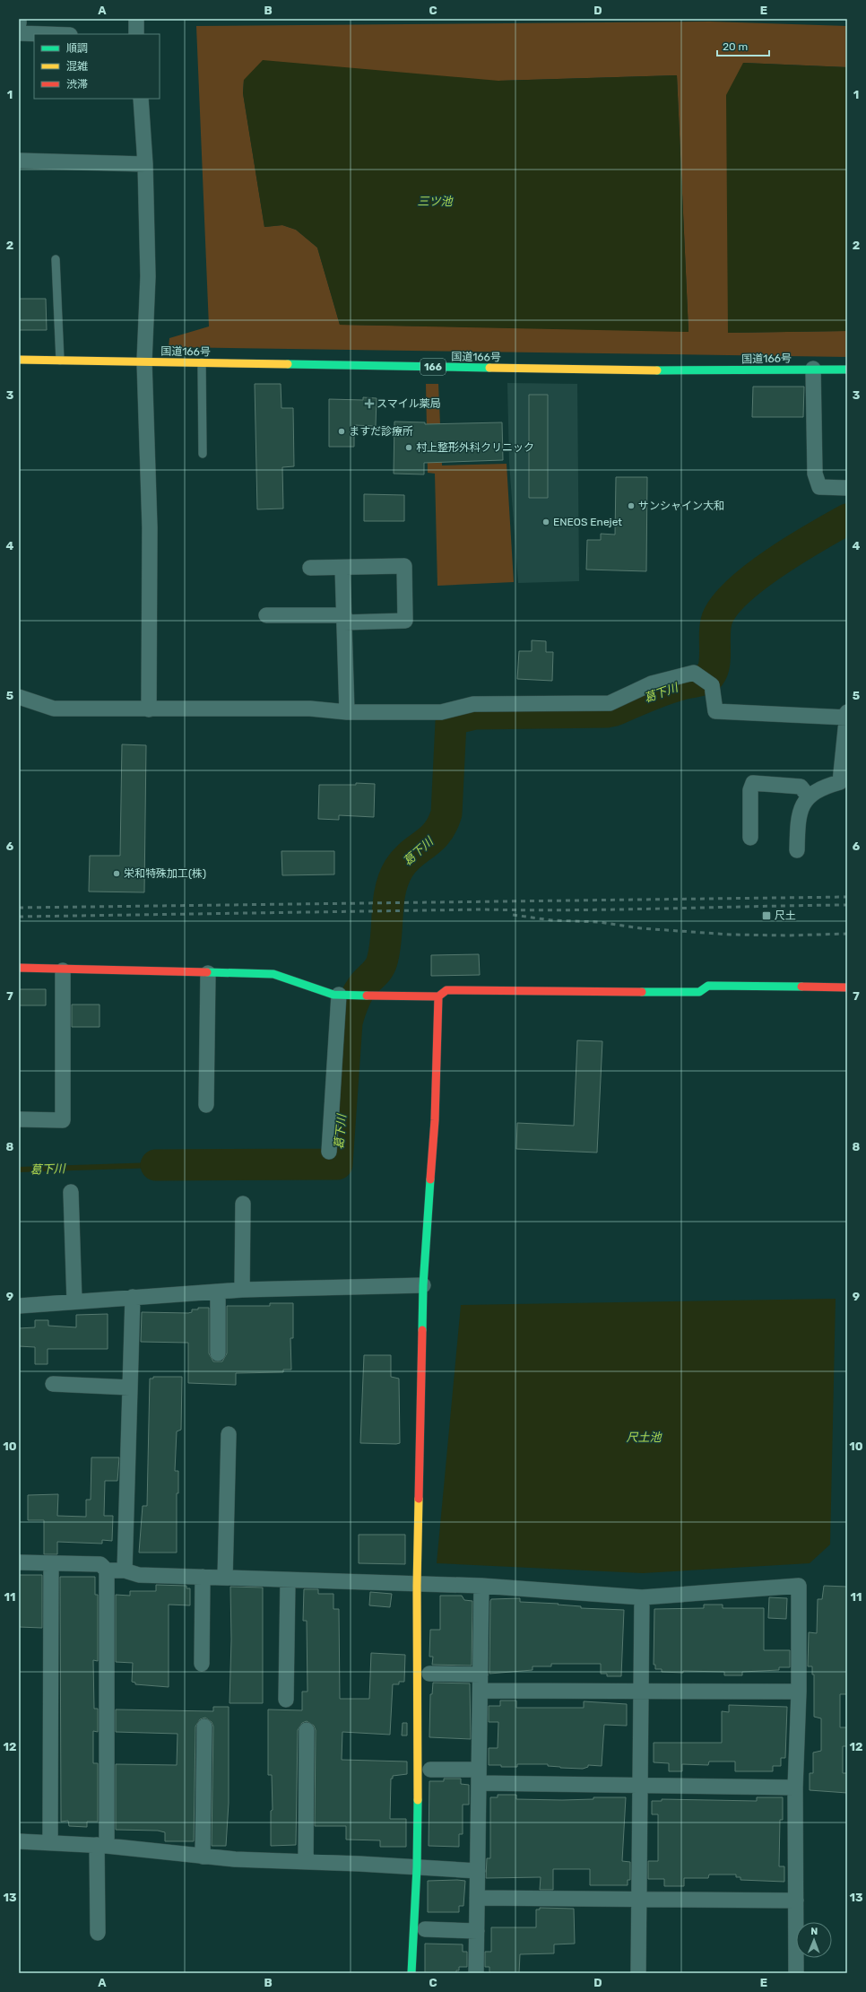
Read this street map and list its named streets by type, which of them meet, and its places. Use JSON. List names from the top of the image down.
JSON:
{
  "streets": {
    "main road": ["国道166号", "166"]
  },
  "water": ["三ツ池", "葛下川", "尺土池"],
  "places": {
    "health": ["スマイル薬局"],
    "other": [
      "ますだ診療所",
      "村上整形外科クリニック",
      "サンシャイン大和",
      "ENEOS Enejet",
      "栄和特殊加工(株)"
    ],
    "transit": ["尺土"]
  },
  "legend": ["順調", "混雑", "渋滞"],
  "scale_bar": "20 m",
  "north": "top",
  "grid": {
    "columns": [
      "A",
      "B",
      "C",
      "D",
      "E"
    ],
    "rows": [
      "1",
      "2",
      "3",
      "4",
      "5",
      "6",
      "7",
      "8",
      "9",
      "10",
      "11",
      "12",
      "13"
    ]
  }
}
